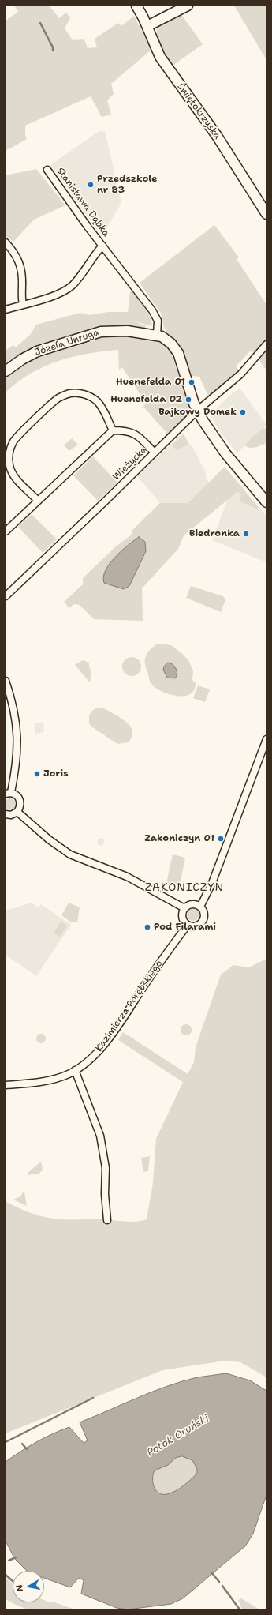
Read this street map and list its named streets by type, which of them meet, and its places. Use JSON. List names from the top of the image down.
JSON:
{
  "streets": {
    "street": [
      "Świętokrzyska",
      "Stanisława Dąbka",
      "Józefa Unruga",
      "Wieżycka",
      "Kazimierza Porębskiego"
    ]
  },
  "crossings": [
    ["Stanisława Dąbka", "Józefa Unruga"],
    ["Józefa Unruga", "Wieżycka"]
  ],
  "districts": ["ZAKONICZYN"],
  "water": ["Potok Oruński"],
  "places": [
    "Przedszkole nr 83",
    "Huenefelda 01",
    "Huenefelda 02",
    "Bajkowy Domek",
    "Biedronka",
    "Joris",
    "Zakoniczyn 01",
    "Pod Filarami"
  ],
  "north": "left"
}
